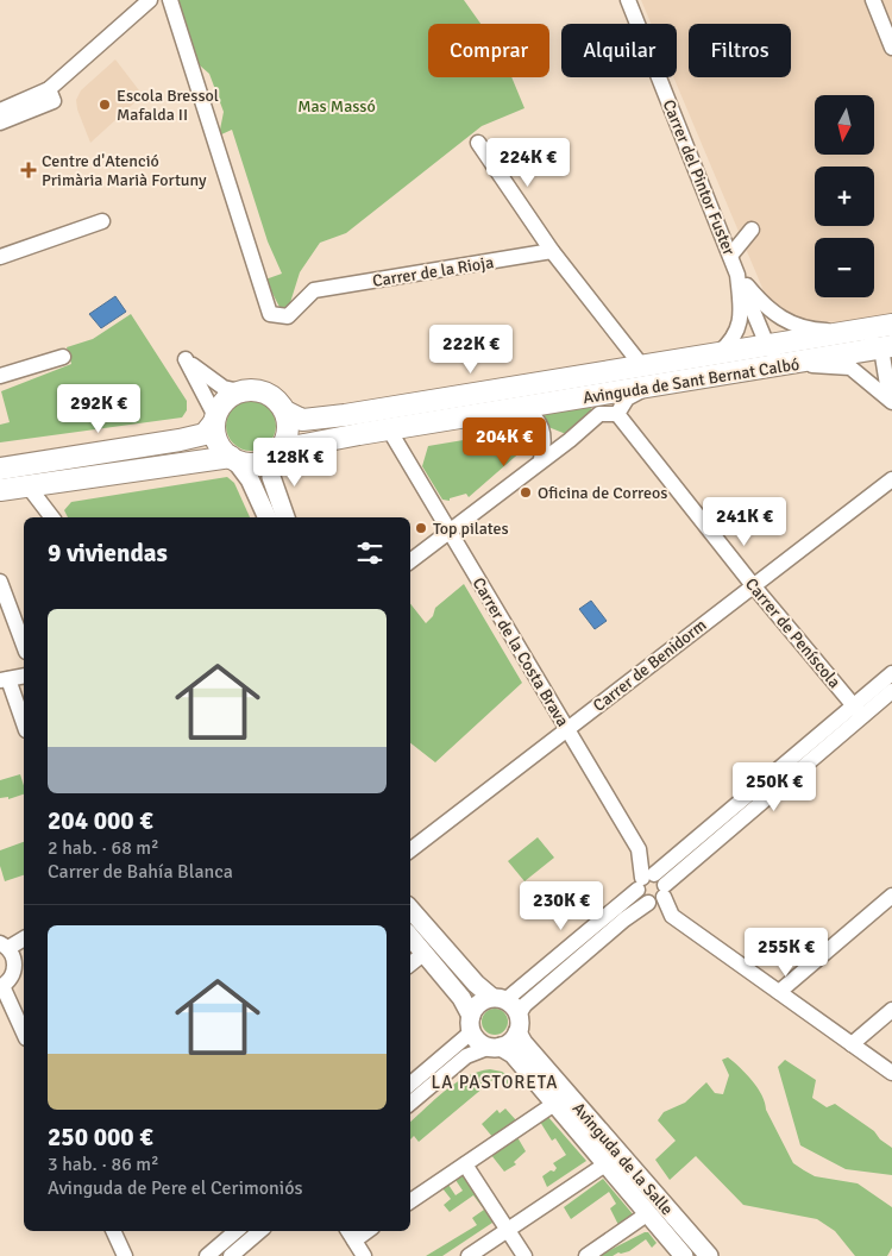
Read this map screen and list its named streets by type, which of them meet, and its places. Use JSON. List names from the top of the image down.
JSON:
{
  "streets": {
    "main road": ["Avinguda de Sant Bernat Calbó"],
    "street": [
      "Carrer del Pintor Fuster",
      "Carrer de la Rioja",
      "Carrer de Peníscola",
      "Carrer de la Costa Brava",
      "Carrer de Benidorm",
      "Avinguda de la Salle"
    ]
  },
  "crossings": [
    ["Carrer del Pintor Fuster", "Avinguda de Sant Bernat Calbó"],
    ["Avinguda de Sant Bernat Calbó", "Carrer de la Costa Brava"],
    ["Carrer de Peníscola", "Carrer de Benidorm"],
    ["Carrer de la Costa Brava", "Carrer de Benidorm"]
  ],
  "districts": ["LA PASTORETA"],
  "parks": ["Mas Massó"],
  "places": {
    "other": ["Escola Bressol Mafalda II", "Oficina de Correos", "Top pilates"],
    "health": ["Centre d'Atenció Primària Marià Fortuny"]
  },
  "north": "bottom",
  "page": {
    "chip": ["Comprar", "Alquilar", "Filtros"],
    "map_buttons": ["+", "−"],
    "price": [
      "224K €",
      "222K €",
      "292K €",
      "204K €",
      "128K €",
      "241K €",
      "250K €",
      "230K €",
      "255K €"
    ],
    "heading": "9 viviendas",
    "list": [
      {
        "name": "204 000 €",
        "note": "2 hab. · 68 m² · Carrer de Bahía Blanca"
      },
      {
        "name": "250 000 €",
        "note": "3 hab. · 86 m² · Avinguda de Pere el Cerimoniós"
      }
    ]
  }
}
